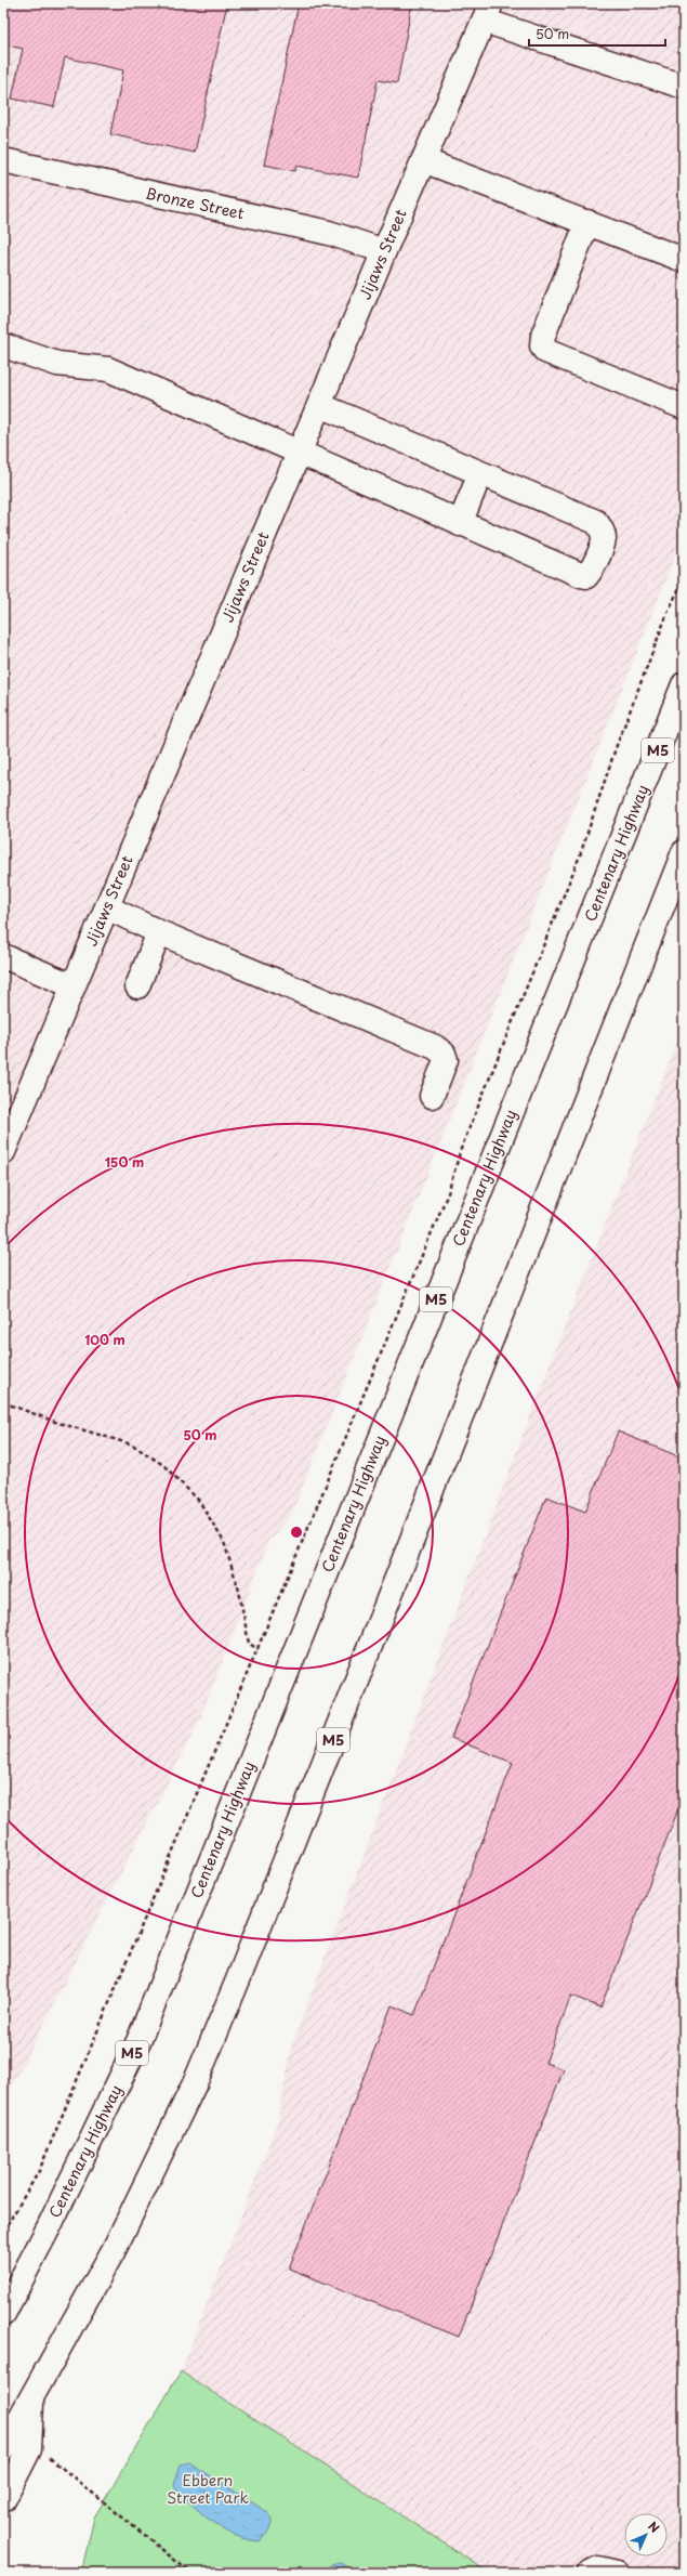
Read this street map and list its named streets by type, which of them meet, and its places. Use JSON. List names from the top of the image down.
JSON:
{
  "streets": {
    "main road": [
      "Bronze Street",
      "Jijaws Street",
      "M5",
      "Centenary Highway"
    ]
  },
  "crossings": [
    ["Bronze Street", "Jijaws Street"]
  ],
  "parks": ["Ebbern Street Park"],
  "scale_bar": "50 m",
  "north": "top right",
  "rings": ["150 m", "100 m", "50 m"]
}
